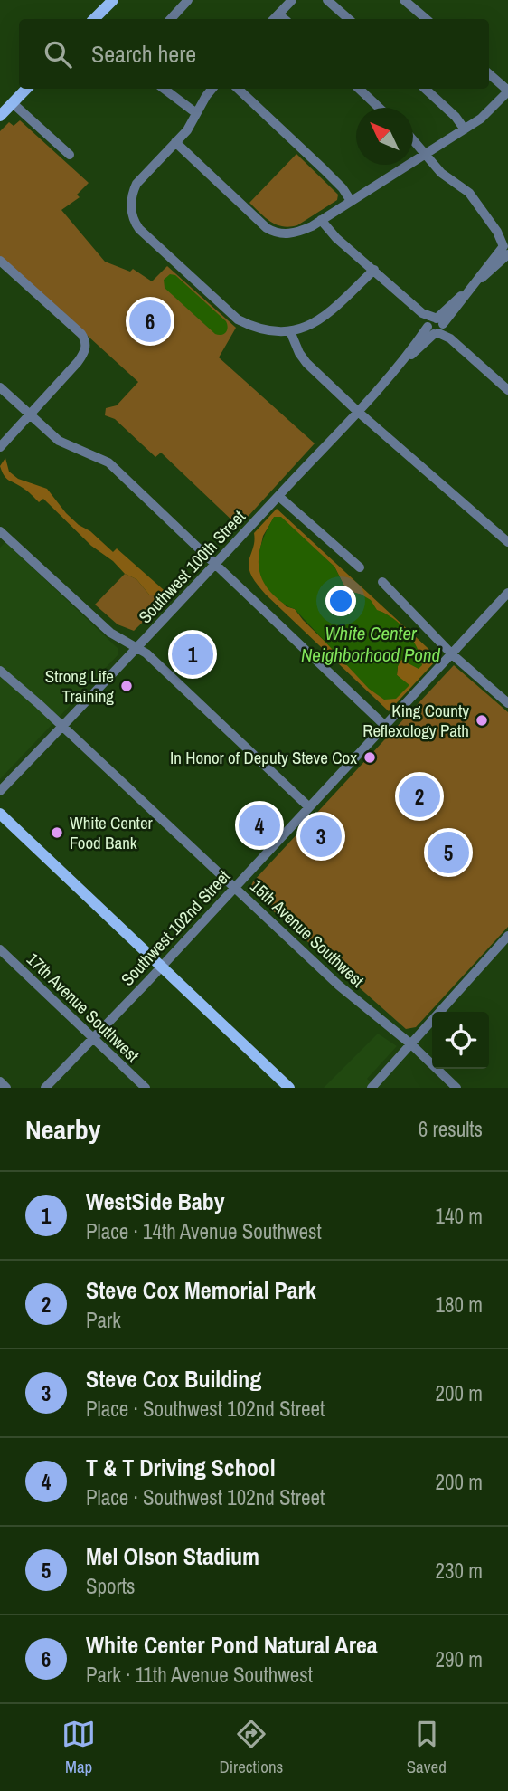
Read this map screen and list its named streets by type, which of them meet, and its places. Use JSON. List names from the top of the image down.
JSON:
{
  "streets": {
    "street": [
      "Southwest 100th Street",
      "Southwest 102nd Street",
      "15th Avenue Southwest",
      "17th Avenue Southwest"
    ]
  },
  "crossings": [
    ["Southwest 100th Street", "15th Avenue Southwest"],
    ["Southwest 102nd Street", "15th Avenue Southwest"],
    ["Southwest 102nd Street", "17th Avenue Southwest"]
  ],
  "water": ["White Center Neighborhood Pond"],
  "places": [
    "Strong Life Training",
    "King County Reflexology Path",
    "In Honor of Deputy Steve Cox",
    "White Center Food Bank"
  ],
  "north": "top left",
  "page": {
    "search": "Search here",
    "pins": [
      "6",
      "1",
      "2",
      "4",
      "3",
      "5"
    ],
    "heading": ["Nearby", "6 results"],
    "list": [
      {
        "mark": "1",
        "name": "WestSide Baby",
        "note": "Place · 14th Avenue Southwest",
        "value": "140 m"
      },
      {
        "mark": "2",
        "name": "Steve Cox Memorial Park",
        "note": "Park",
        "value": "180 m"
      },
      {
        "mark": "3",
        "name": "Steve Cox Building",
        "note": "Place · Southwest 102nd Street",
        "value": "200 m"
      },
      {
        "mark": "4",
        "name": "T & T Driving School",
        "note": "Place · Southwest 102nd Street",
        "value": "200 m"
      },
      {
        "mark": "5",
        "name": "Mel Olson Stadium",
        "note": "Sports",
        "value": "230 m"
      },
      {
        "mark": "6",
        "name": "White Center Pond Natural Area",
        "note": "Park · 11th Avenue Southwest",
        "value": "290 m"
      }
    ],
    "nav": ["Map", "Directions", "Saved"]
  }
}
